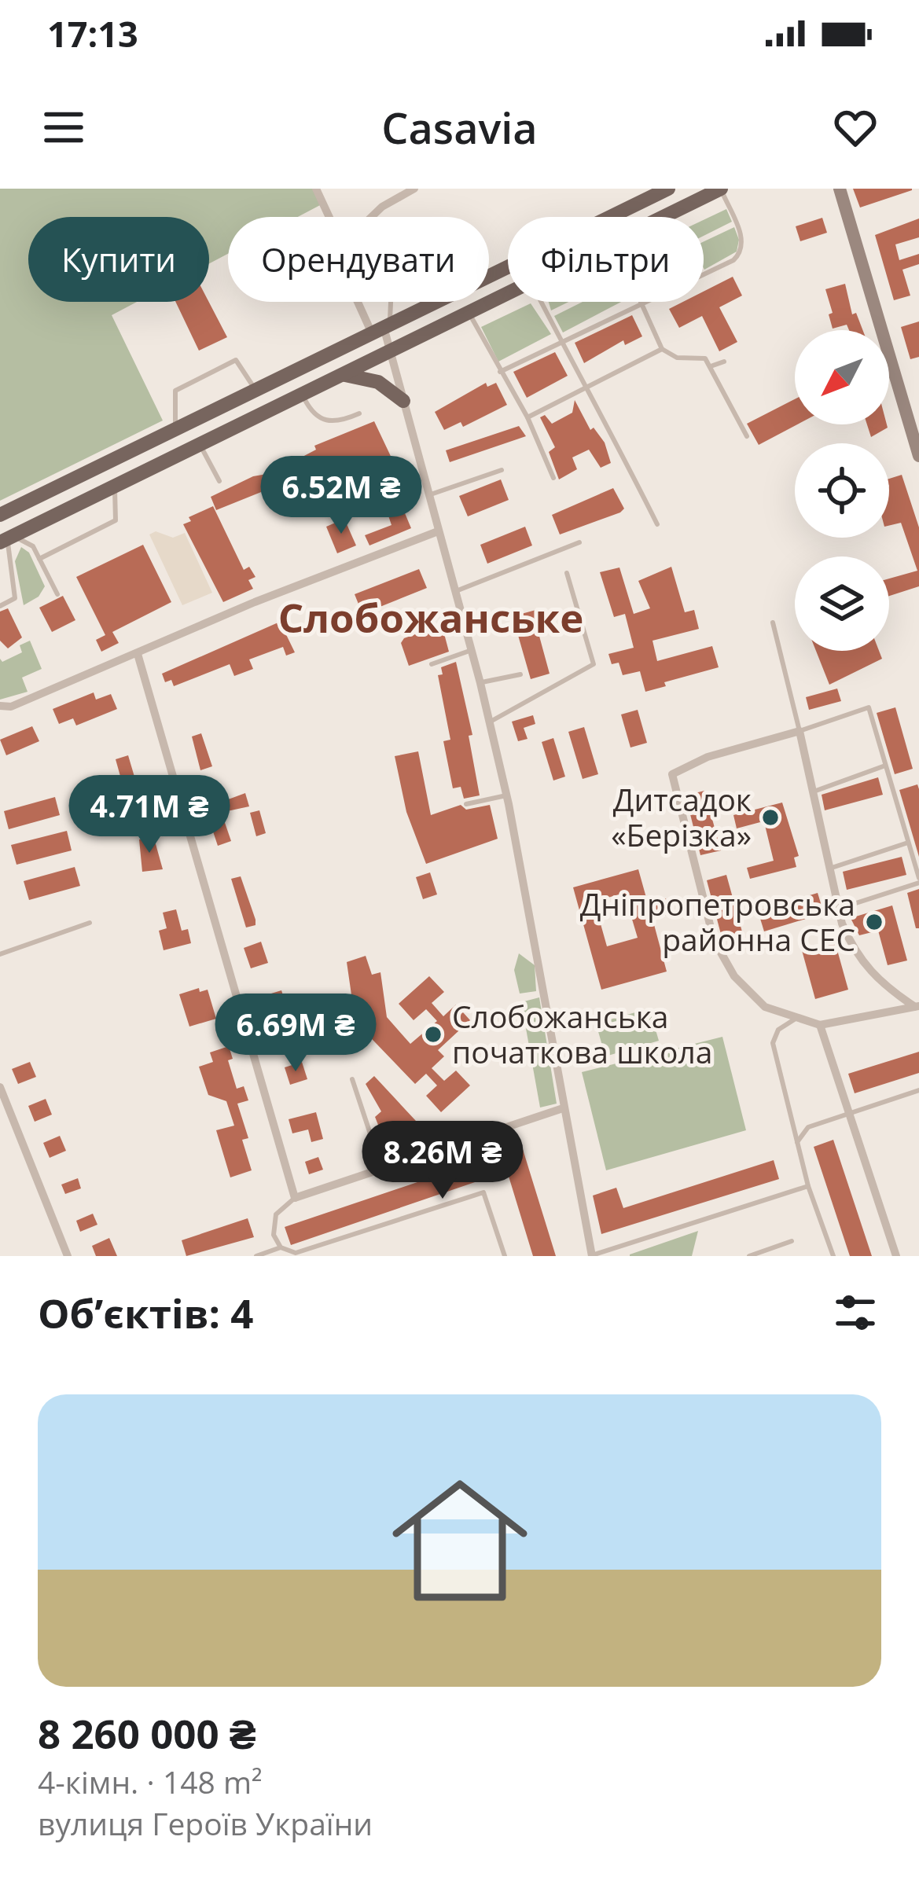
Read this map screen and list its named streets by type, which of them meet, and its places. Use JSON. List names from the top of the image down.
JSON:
{
  "districts": ["Слобожанське"],
  "places": ["Дитсадок «Берізка»", "Дніпропетровська районна СЕС", "Cлобожанська початкова школа"],
  "north": "bottom left",
  "page": {
    "status": "17:13",
    "header": "Casavia",
    "chip": ["Купити", "Орендувати", "Фільтри"],
    "price": [
      "6.52M ₴",
      "4.71M ₴",
      "6.69M ₴",
      "8.26M ₴"
    ],
    "heading": "Об’єктів: 4",
    "list": [
      {
        "name": "8 260 000 ₴",
        "note": "4-кімн. · 148 m² · вулиця Героїв України"
      }
    ]
  }
}
